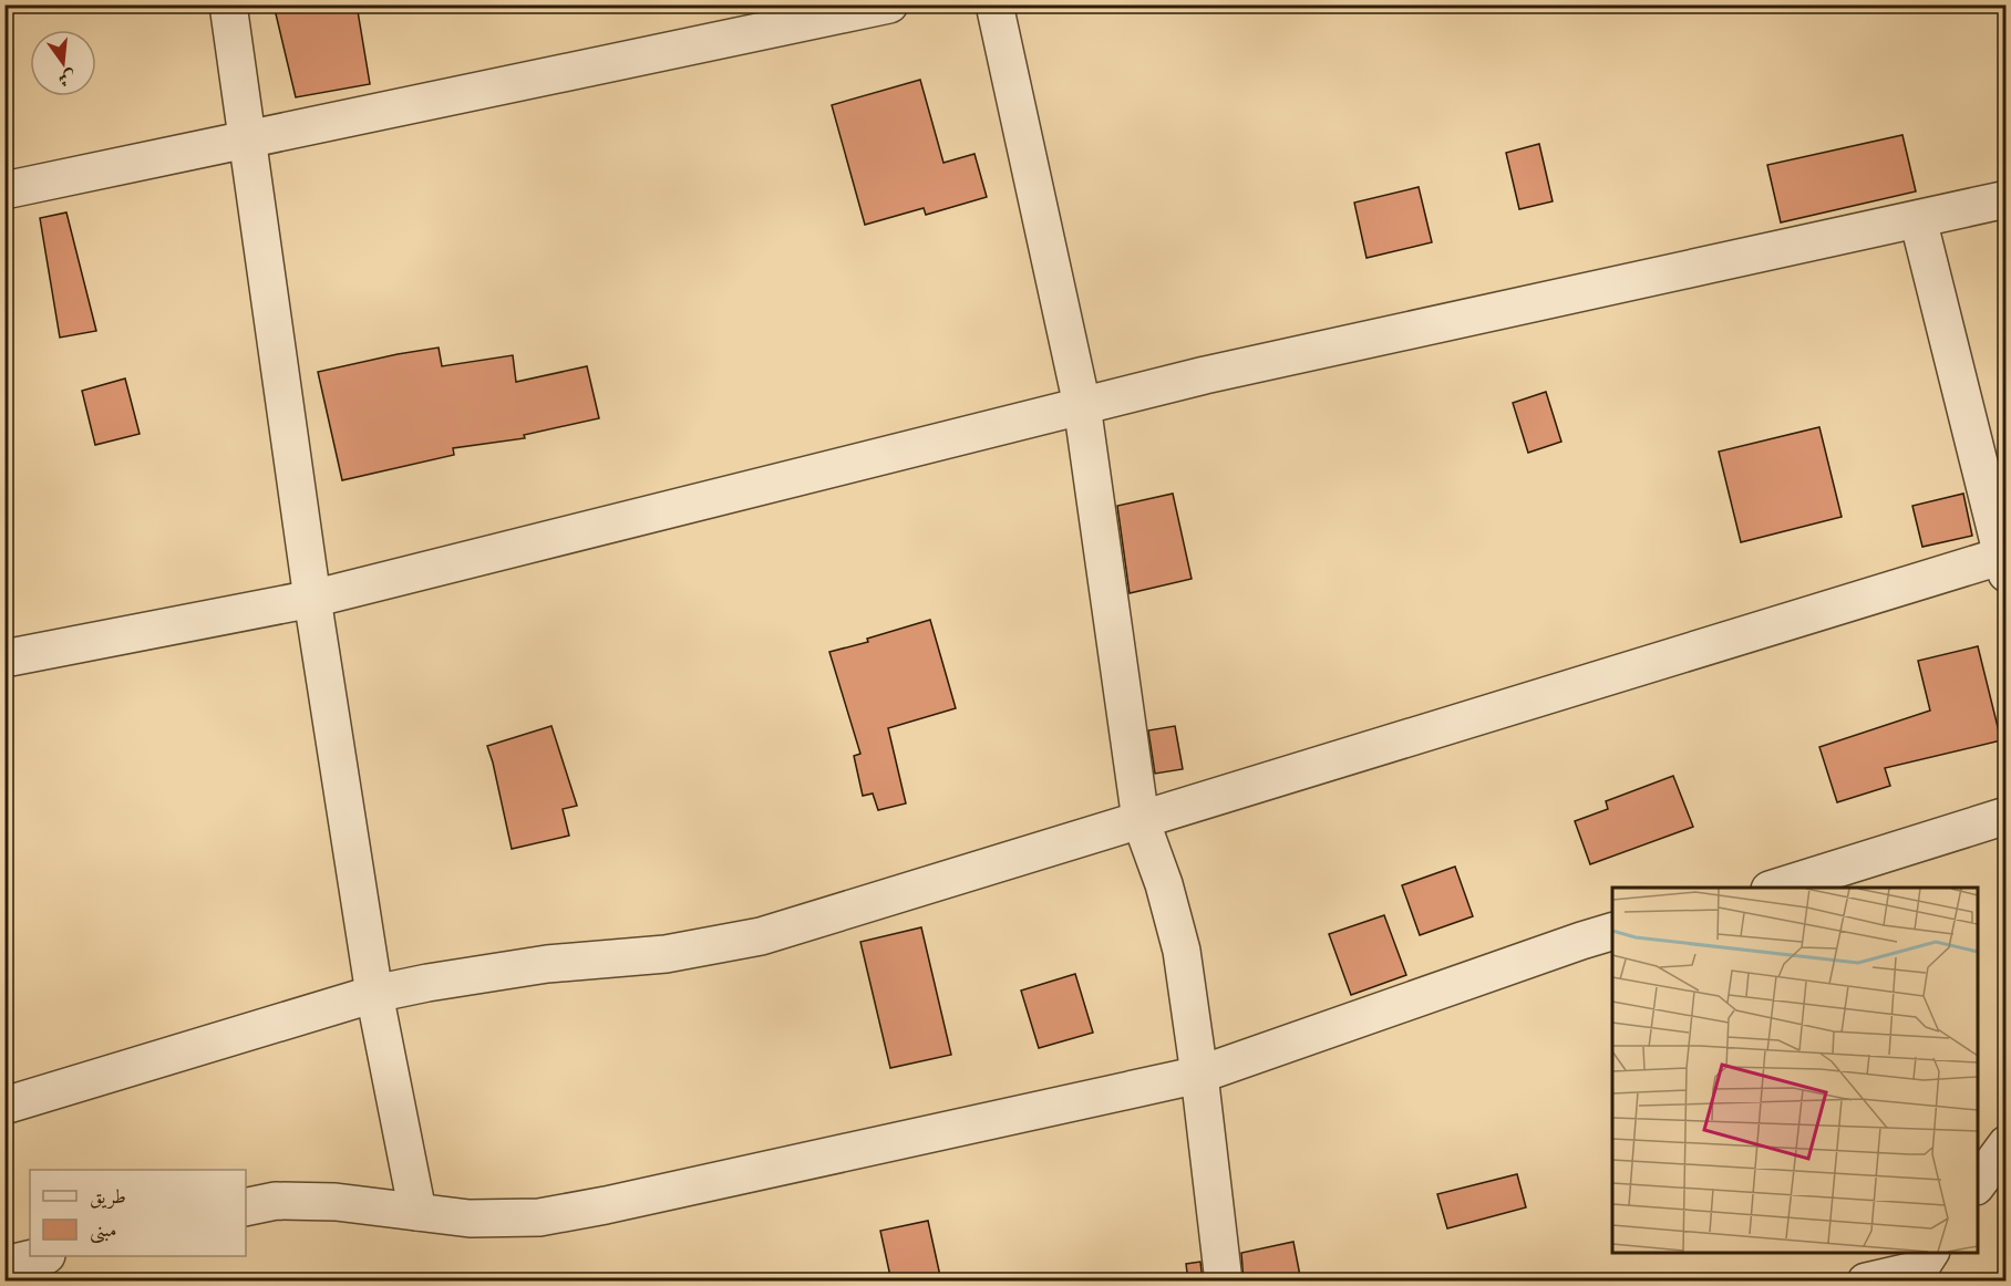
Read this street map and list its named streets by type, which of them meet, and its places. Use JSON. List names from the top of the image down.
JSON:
{
  "legend": ["طريق", "مبنى"],
  "north": "bottom"
}
